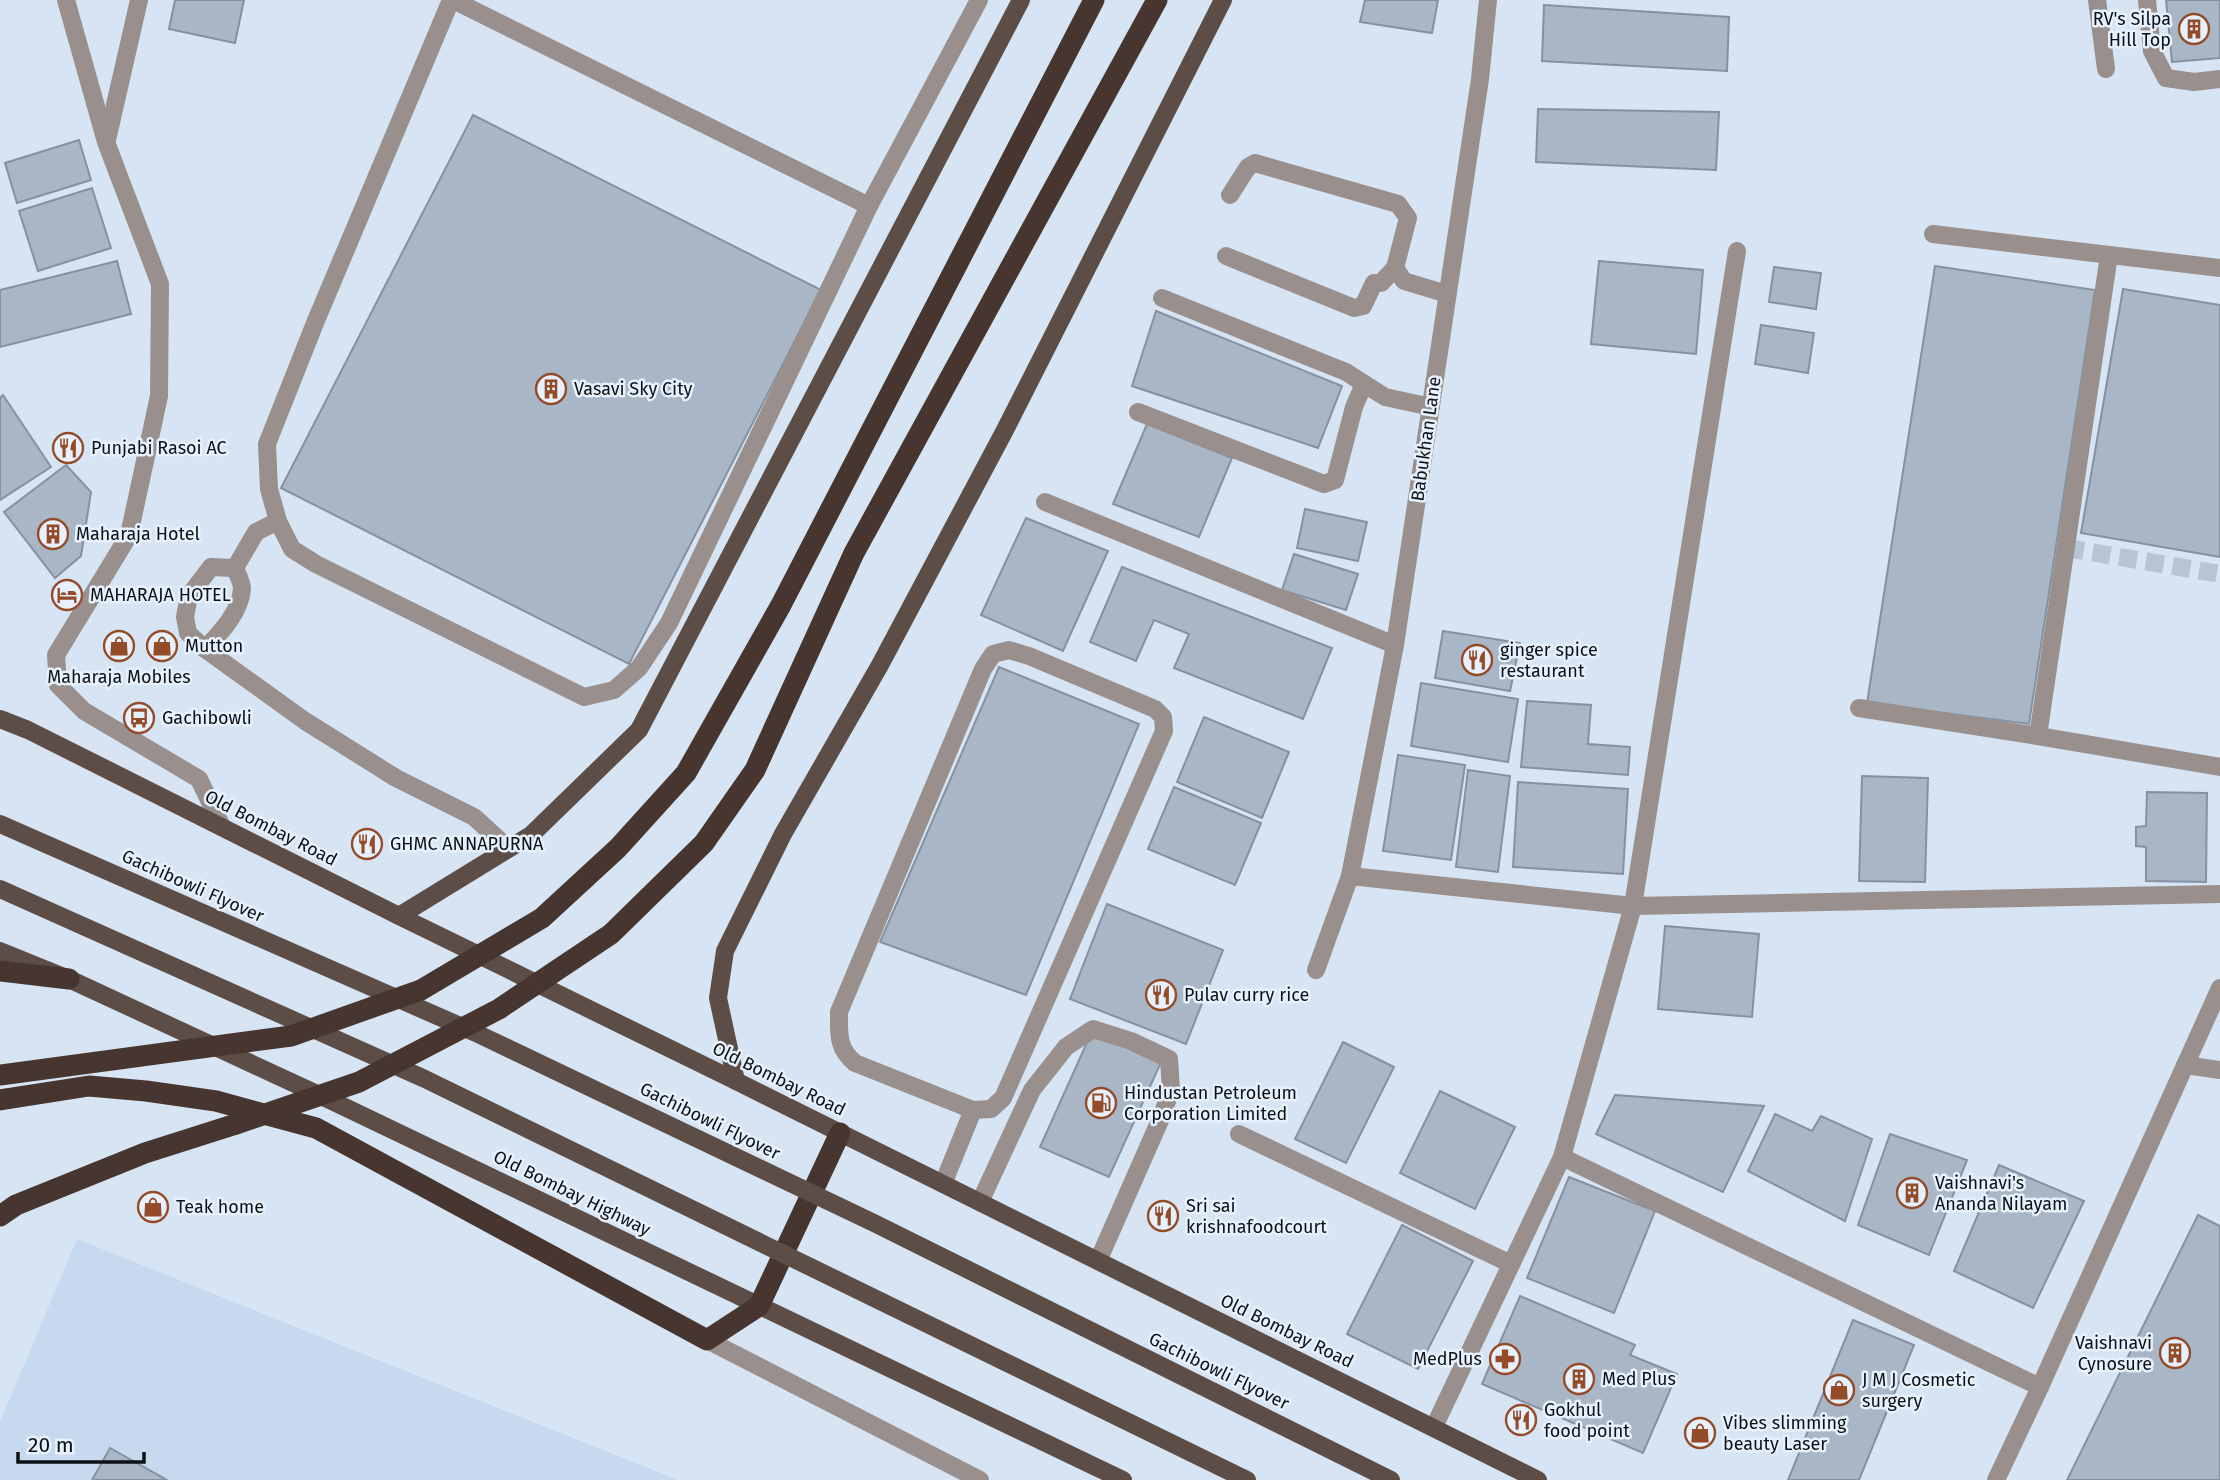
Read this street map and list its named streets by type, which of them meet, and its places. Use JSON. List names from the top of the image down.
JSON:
{
  "streets": {
    "main road": ["Old Bombay Road", "Gachibowli Flyover", "Old Bombay Highway"],
    "street": ["Babukhan Lane"]
  },
  "places": {
    "building": [
      "RV's Silpa Hill Top",
      "Vasavi Sky City",
      "Maharaja Hotel",
      "Vaishnavi's Ananda Nilayam",
      "Vaishnavi Cynosure",
      "Med Plus"
    ],
    "restaurant": [
      "Punjabi Rasoi AC",
      "ginger spice restaurant",
      "GHMC ANNAPURNA",
      "Pulav curry rice",
      "Sri sai krishnafoodcourt",
      "Gokhul food point"
    ],
    "hotel": ["MAHARAJA HOTEL"],
    "shop": [
      "Maharaja Mobiles",
      "Mutton",
      "Teak home",
      "J M J Cosmetic surgery",
      "Vibes slimming beauty Laser"
    ],
    "bus stop": ["Gachibowli"],
    "fuel station": ["Hindustan Petroleum Corporation Limited"],
    "pharmacy": ["MedPlus"]
  },
  "scale_bar": "20 m"
}
